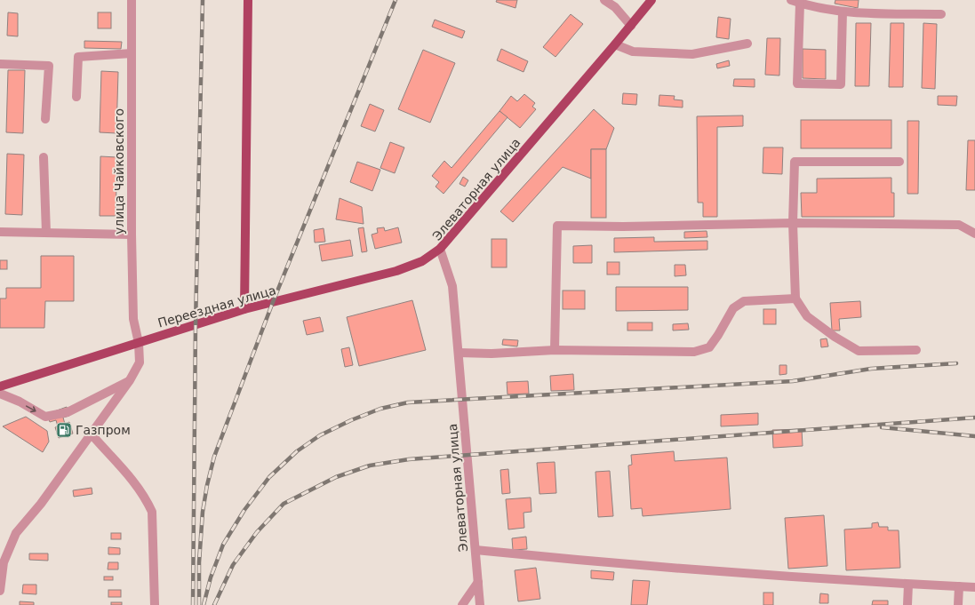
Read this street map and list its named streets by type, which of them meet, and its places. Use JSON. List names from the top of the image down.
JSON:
{
  "streets": {
    "main road": ["Элеваторная улица", "Переездная улица"],
    "street": ["улица Чайковского"]
  },
  "crossings": [
    ["улица Чайковского", "Переездная улица"],
    ["Элеваторная улица", "Переездная улица"]
  ],
  "places": {
    "fuel station": ["Газпром"]
  }
}
